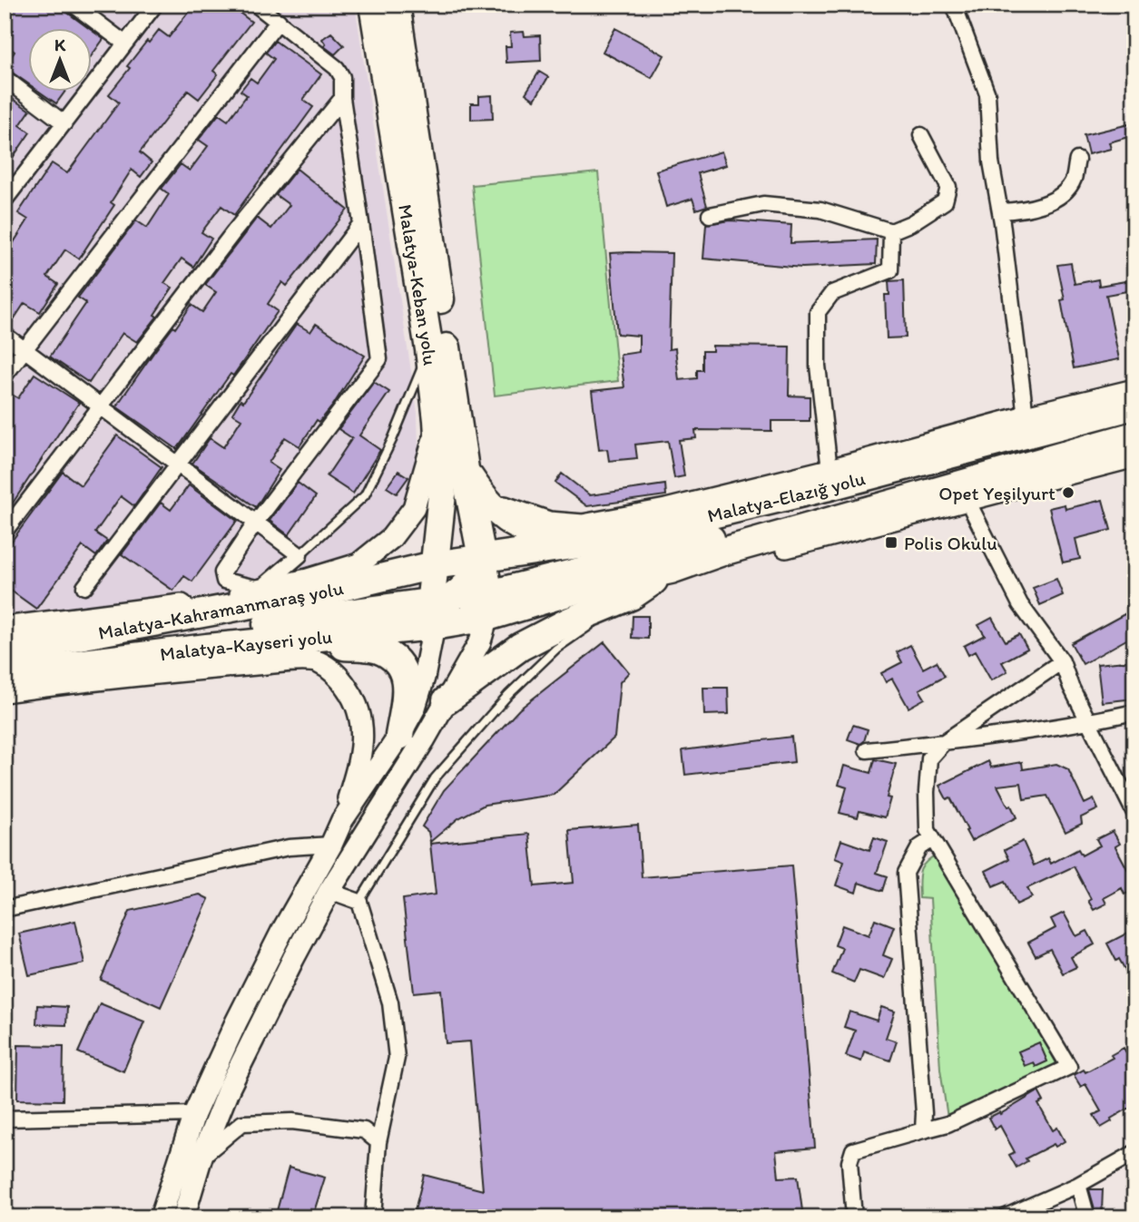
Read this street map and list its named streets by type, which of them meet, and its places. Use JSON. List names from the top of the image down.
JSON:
{
  "streets": {
    "highway": [
      "Malatya-Keban yolu",
      "Malatya-Elazığ yolu",
      "Malatya-Kahramanmaraş yolu",
      "Malatya-Kayseri yolu"
    ]
  },
  "crossings": [
    ["Malatya-Keban yolu", "Malatya-Elazığ yolu"],
    ["Malatya-Keban yolu", "Malatya-Kahramanmaraş yolu"],
    ["Malatya-Keban yolu", "Malatya-Kayseri yolu"],
    ["Malatya-Elazığ yolu", "Malatya-Kahramanmaraş yolu"],
    ["Malatya-Elazığ yolu", "Malatya-Kayseri yolu"]
  ],
  "places": {
    "other": ["Opet Yeşilyurt"],
    "transit": ["Polis Okulu"]
  },
  "north": "top"
}
